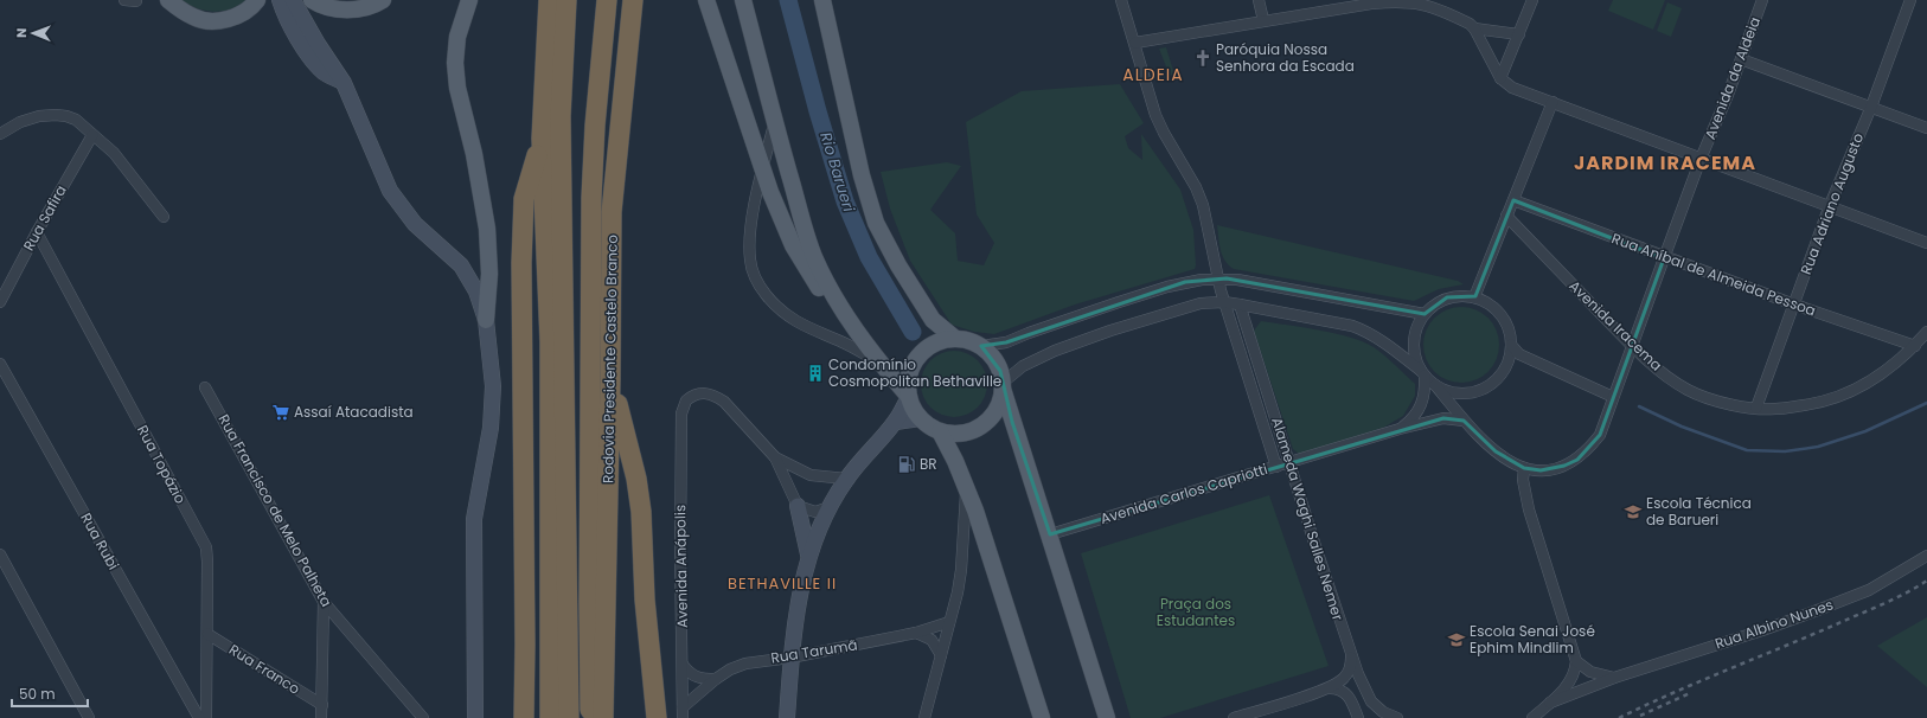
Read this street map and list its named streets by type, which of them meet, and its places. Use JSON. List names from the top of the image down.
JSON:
{
  "streets": {
    "highway": ["Rodovia Presidente Castelo Branco"],
    "street": [
      "Avenida da Aldeia",
      "Rua Adriano Augusto",
      "Rua Safira",
      "Rua Aníbal de Almeida Pessoa",
      "Avenida Iracema",
      "Rua Topázio",
      "Avenida Carlos Capriotti",
      "Rua Francisco de Melo Palheta",
      "Alameda Waghi Salles Nemer",
      "Rua Rubi",
      "Avenida Anápolis",
      "Rua Albino Nunes",
      "Rua Tarumã",
      "Rua Franco"
    ]
  },
  "crossings": [
    ["Avenida da Aldeia", "Rua Aníbal de Almeida Pessoa"],
    ["Avenida da Aldeia", "Avenida Iracema"],
    ["Rua Adriano Augusto", "Rua Aníbal de Almeida Pessoa"],
    ["Rua Adriano Augusto", "Avenida Iracema"],
    ["Rua Safira", "Rua Topázio"],
    ["Rua Aníbal de Almeida Pessoa", "Avenida Iracema"],
    ["Rua Topázio", "Rua Franco"],
    ["Avenida Carlos Capriotti", "Alameda Waghi Salles Nemer"],
    ["Avenida Anápolis", "Rua Tarumã"]
  ],
  "districts": ["ALDEIA", "JARDIM IRACEMA", "BETHAVILLE II"],
  "water": ["Rio Barueri"],
  "parks": ["Praça dos Estudantes"],
  "places": {
    "church": ["Paróquia Nossa Senhora da Escada"],
    "building": ["Condomínio Cosmopolitan Bethaville"],
    "supermarket": ["Assaí Atacadista"],
    "fuel station": ["BR"],
    "school or university": ["Escola Técnica de Barueri", "Escola Senai José Ephim Mindlim"]
  },
  "scale_bar": "50 m",
  "north": "left"
}
